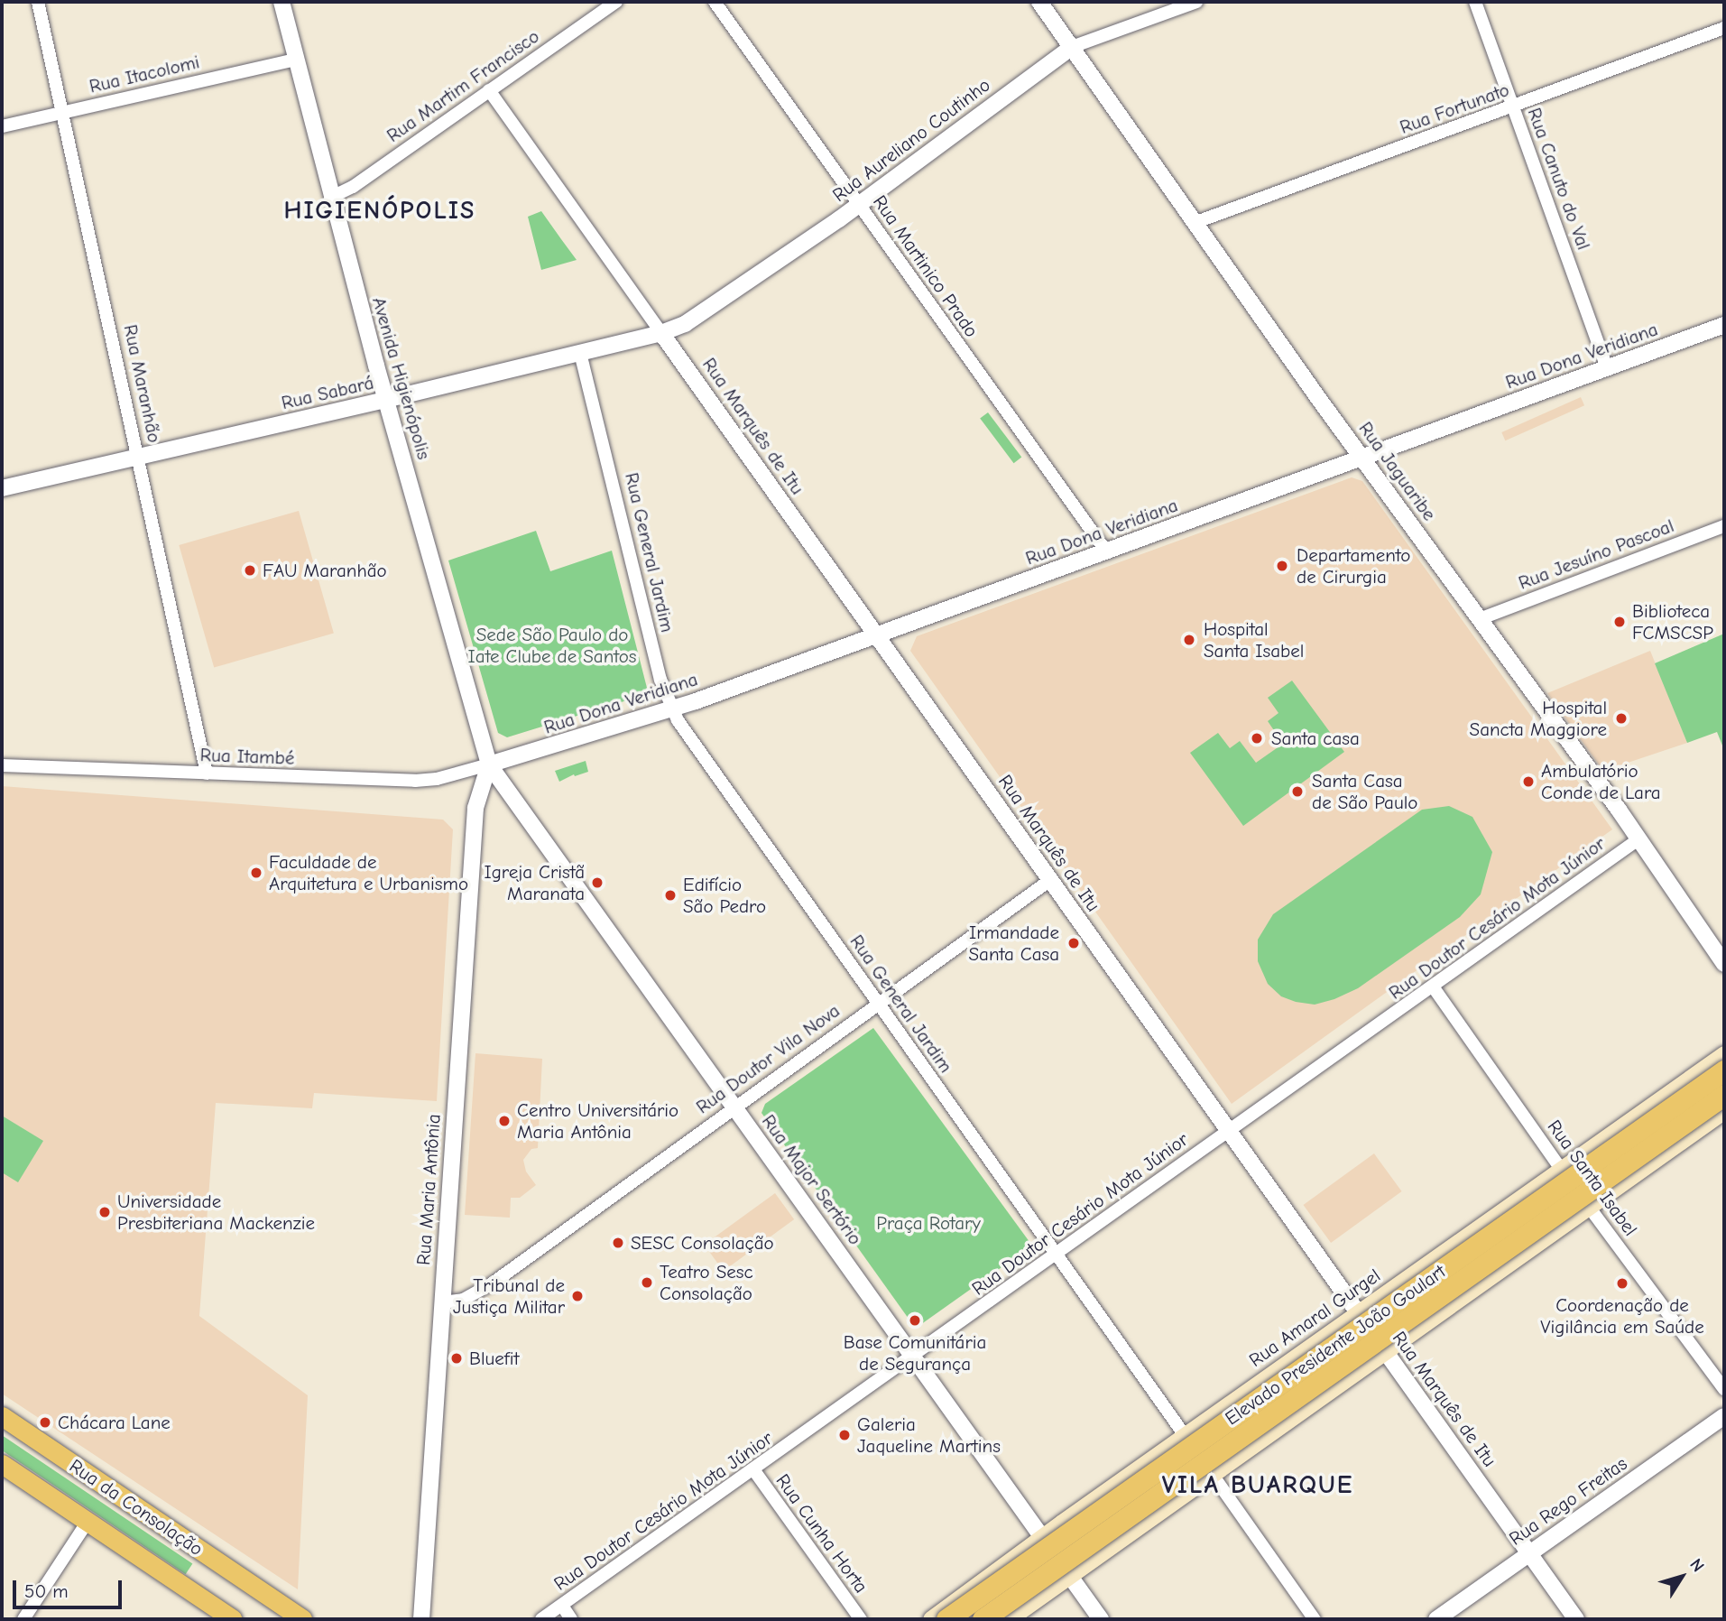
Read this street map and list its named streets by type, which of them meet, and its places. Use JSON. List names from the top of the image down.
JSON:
{
  "streets": {
    "highway": ["Elevado Presidente João Goulart"],
    "main road": ["Rua Amaral Gurgel", "Rua da Consolação"],
    "street": [
      "Rua Itacolomi",
      "Rua Martim Francisco",
      "Rua Fortunato",
      "Rua Aureliano Coutinho",
      "Rua Canuto do Val",
      "Rua Martinico Prado",
      "Rua Dona Veridiana",
      "Avenida Higienópolis",
      "Rua Maranhão",
      "Rua Sabará",
      "Rua Marquês de Itu",
      "Rua Jaguaribe",
      "Rua General Jardim",
      "Rua Jesuíno Pascoal",
      "Rua Itambé",
      "Rua Doutor Cesário Mota Júnior",
      "Rua Doutor Vila Nova",
      "Rua Santa Isabel",
      "Rua Major Sertório",
      "Rua Maria Antônia",
      "Rua Rego Freitas",
      "Rua Cunha Horta"
    ]
  },
  "crossings": [
    ["Rua Itacolomi", "Avenida Higienópolis"],
    ["Rua Itacolomi", "Rua Maranhão"],
    ["Rua Martim Francisco", "Avenida Higienópolis"],
    ["Rua Martim Francisco", "Rua Marquês de Itu"],
    ["Rua Fortunato", "Rua Canuto do Val"],
    ["Rua Fortunato", "Rua Jaguaribe"],
    ["Rua Aureliano Coutinho", "Rua Martinico Prado"],
    ["Rua Aureliano Coutinho", "Rua Sabará"],
    ["Rua Aureliano Coutinho", "Rua Marquês de Itu"],
    ["Rua Aureliano Coutinho", "Rua Jaguaribe"],
    ["Rua Canuto do Val", "Rua Dona Veridiana"],
    ["Rua Martinico Prado", "Rua Dona Veridiana"],
    ["Rua Dona Veridiana", "Avenida Higienópolis"],
    ["Rua Dona Veridiana", "Rua Marquês de Itu"],
    ["Rua Dona Veridiana", "Rua Jaguaribe"],
    ["Rua Dona Veridiana", "Rua General Jardim"],
    ["Rua Dona Veridiana", "Rua Itambé"],
    ["Rua Dona Veridiana", "Rua Major Sertório"],
    ["Rua Dona Veridiana", "Rua Maria Antônia"],
    ["Avenida Higienópolis", "Rua Sabará"],
    ["Avenida Higienópolis", "Rua Itambé"],
    ["Avenida Higienópolis", "Rua Major Sertório"],
    ["Avenida Higienópolis", "Rua Maria Antônia"],
    ["Rua Maranhão", "Rua Sabará"],
    ["Rua Maranhão", "Rua Itambé"],
    ["Rua Sabará", "Rua Marquês de Itu"],
    ["Rua Sabará", "Rua General Jardim"],
    ["Rua Marquês de Itu", "Rua Doutor Cesário Mota Júnior"],
    ["Rua Marquês de Itu", "Rua Doutor Vila Nova"],
    ["Rua Marquês de Itu", "Rua Amaral Gurgel"],
    ["Rua Marquês de Itu", "Rua Rego Freitas"],
    ["Rua Jaguaribe", "Rua Jesuíno Pascoal"],
    ["Rua Jaguaribe", "Rua Doutor Cesário Mota Júnior"],
    ["Rua General Jardim", "Rua Doutor Cesário Mota Júnior"],
    ["Rua General Jardim", "Rua Doutor Vila Nova"],
    ["Rua General Jardim", "Rua Amaral Gurgel"],
    ["Rua Itambé", "Rua Major Sertório"],
    ["Rua Itambé", "Rua Maria Antônia"],
    ["Rua Doutor Cesário Mota Júnior", "Rua Santa Isabel"],
    ["Rua Doutor Cesário Mota Júnior", "Rua Major Sertório"],
    ["Rua Doutor Cesário Mota Júnior", "Rua Cunha Horta"],
    ["Rua Doutor Vila Nova", "Rua Major Sertório"],
    ["Rua Doutor Vila Nova", "Rua Maria Antônia"],
    ["Rua Santa Isabel", "Rua Amaral Gurgel"],
    ["Rua Major Sertório", "Rua Maria Antônia"],
    ["Rua Major Sertório", "Rua Amaral Gurgel"]
  ],
  "districts": ["HIGIENÓPOLIS", "VILA BUARQUE"],
  "parks": ["Sede São Paulo do Iate Clube de Santos", "Praça Rotary"],
  "places": [
    "Departamento de Cirurgia",
    "FAU Maranhão",
    "Biblioteca FCMSCSP",
    "Hospital Santa Isabel",
    "Hospital Sancta Maggiore",
    "Santa casa",
    "Ambulatório Conde de Lara",
    "Santa Casa de São Paulo",
    "Faculdade de Arquitetura e Urbanismo",
    "Igreja Cristã Maranata",
    "Edifício São Pedro",
    "Irmandade Santa Casa",
    "Centro Universitário Maria Antônia",
    "Universidade Presbiteriana Mackenzie",
    "SESC Consolação",
    "Teatro Sesc Consolação",
    "Coordenação de Vigilância em Saúde",
    "Tribunal de Justiça Militar",
    "Base Comunitária de Segurança",
    "Bluefit",
    "Chácara Lane",
    "Galeria Jaqueline Martins"
  ],
  "scale_bar": "50 m",
  "north": "top right"
}
